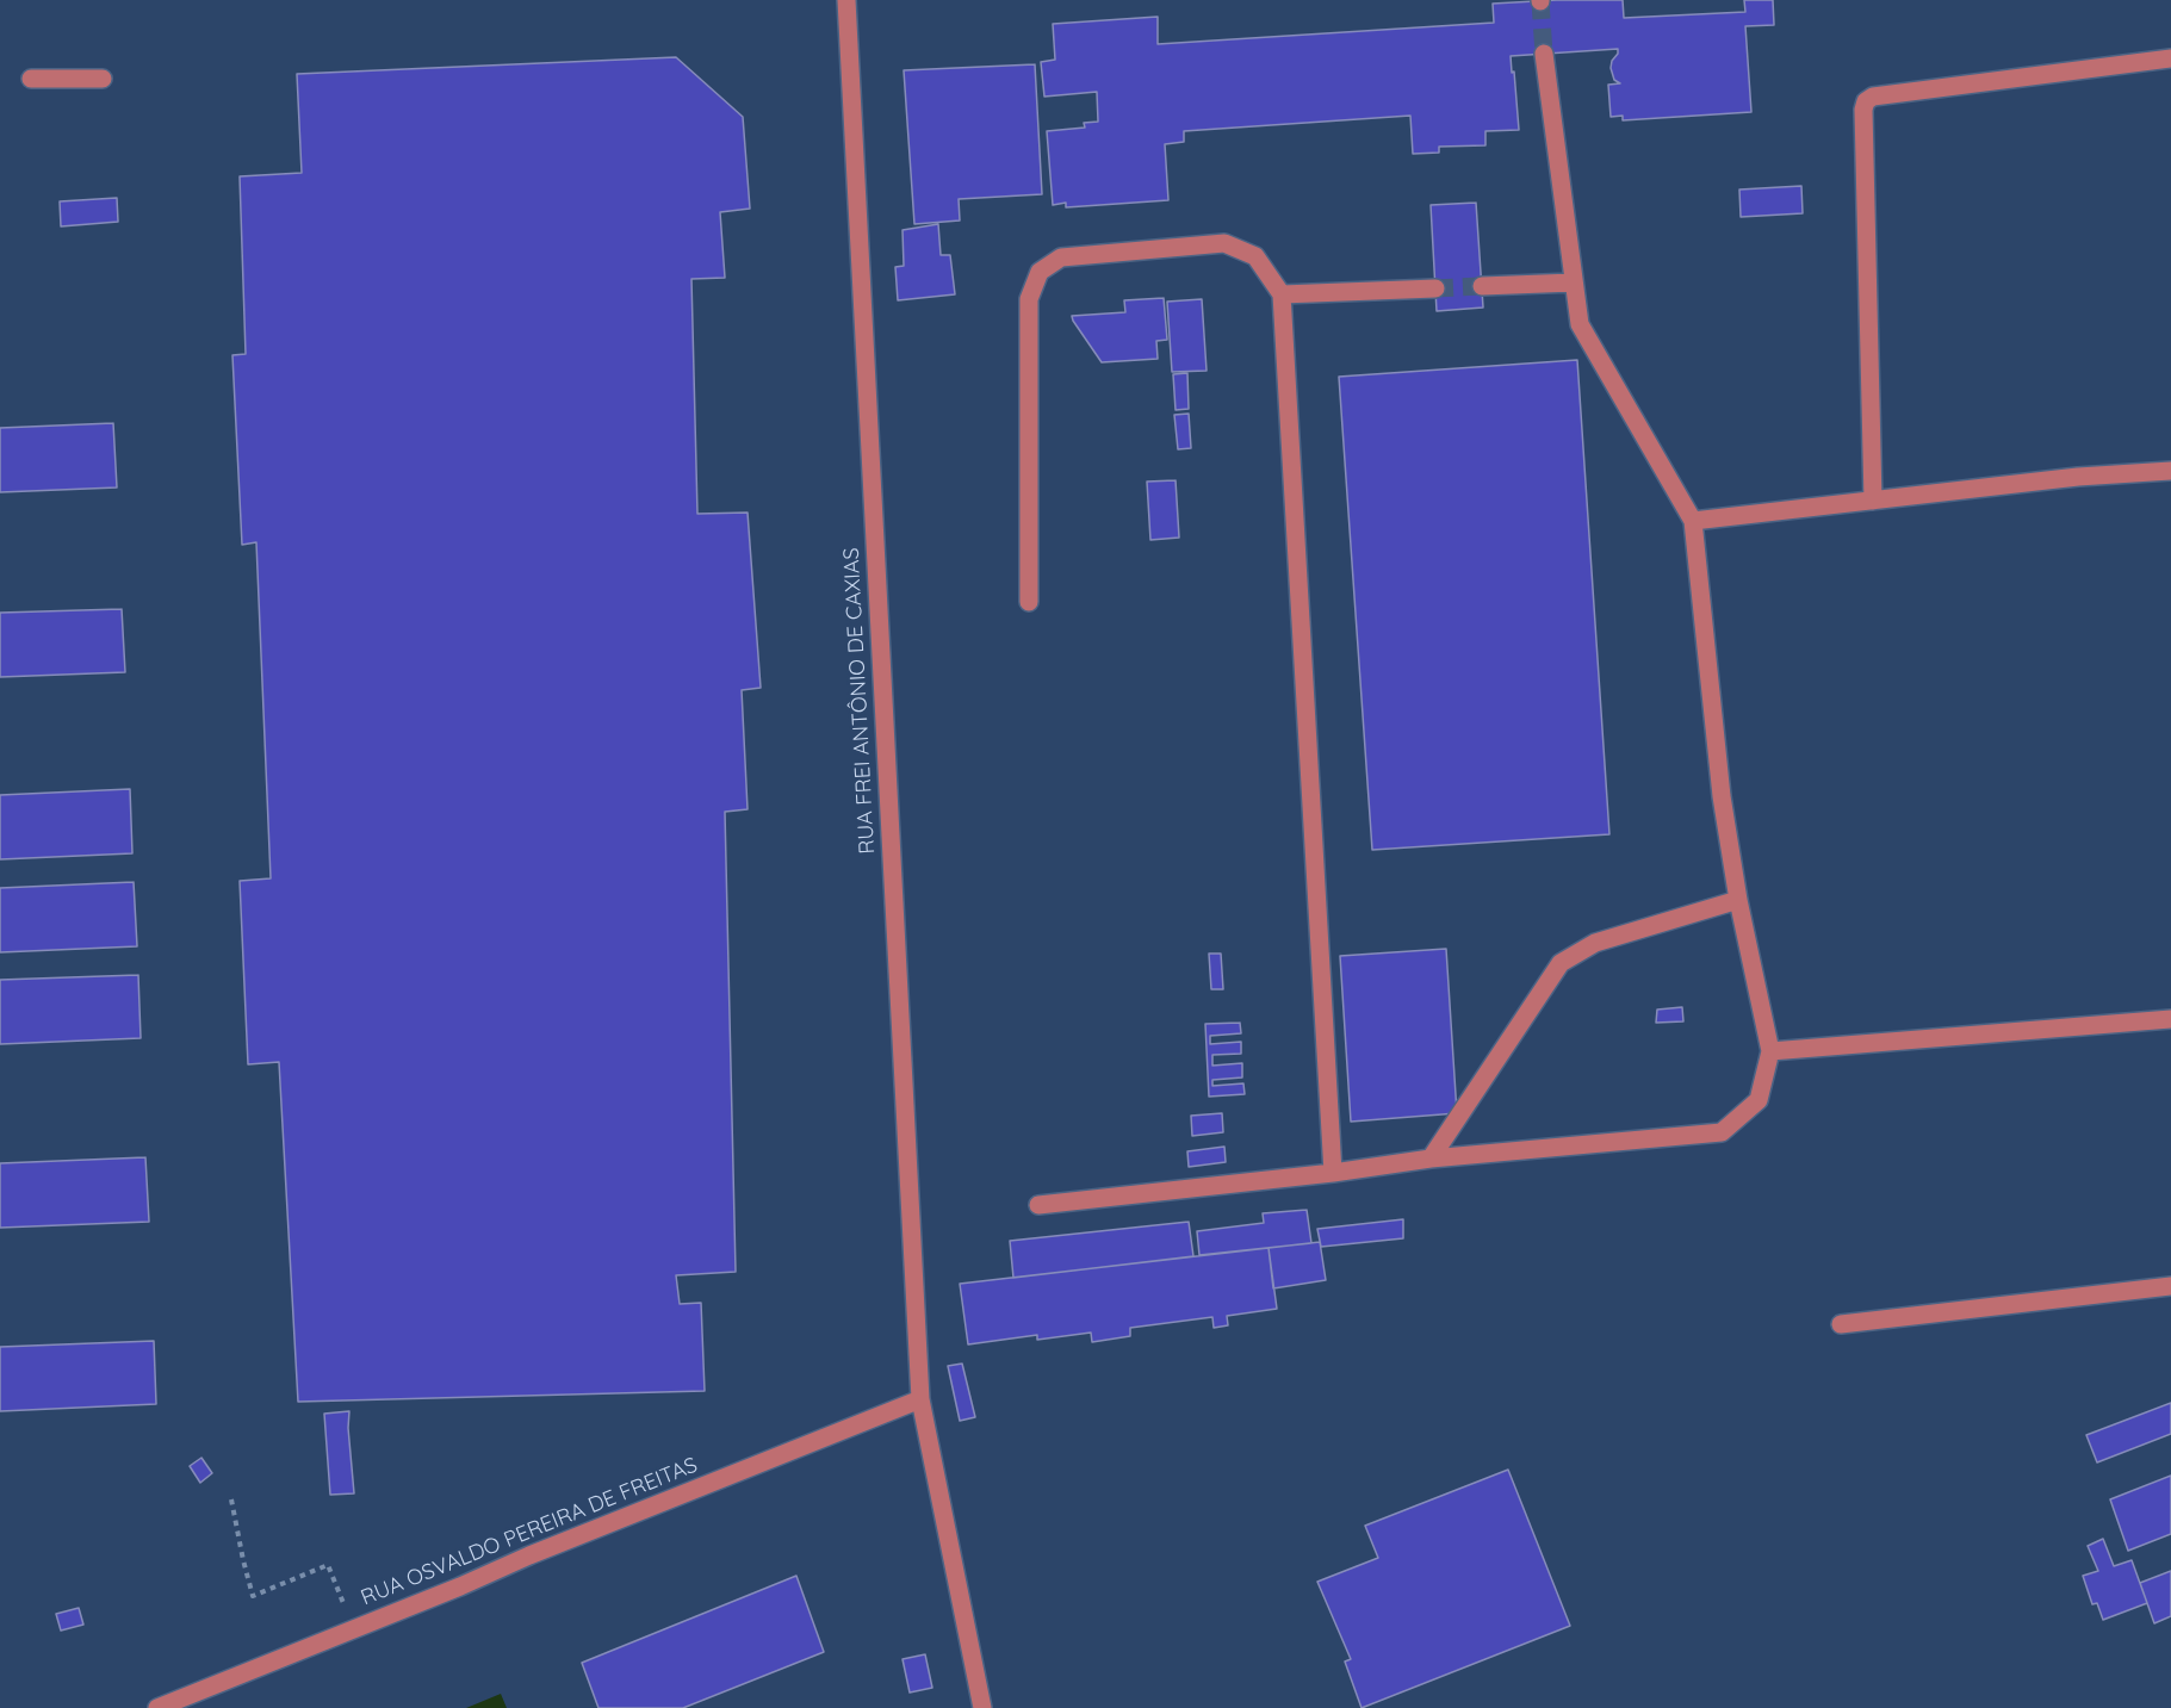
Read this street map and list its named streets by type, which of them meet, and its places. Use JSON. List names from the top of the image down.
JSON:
{
  "streets": {
    "street": ["RUA FREI ANTÔNIO DE CAXIAS", "RUA OSVALDO PEREIRA DE FREITAS"]
  },
  "crossings": [
    ["RUA FREI ANTÔNIO DE CAXIAS", "RUA OSVALDO PEREIRA DE FREITAS"]
  ]
}
